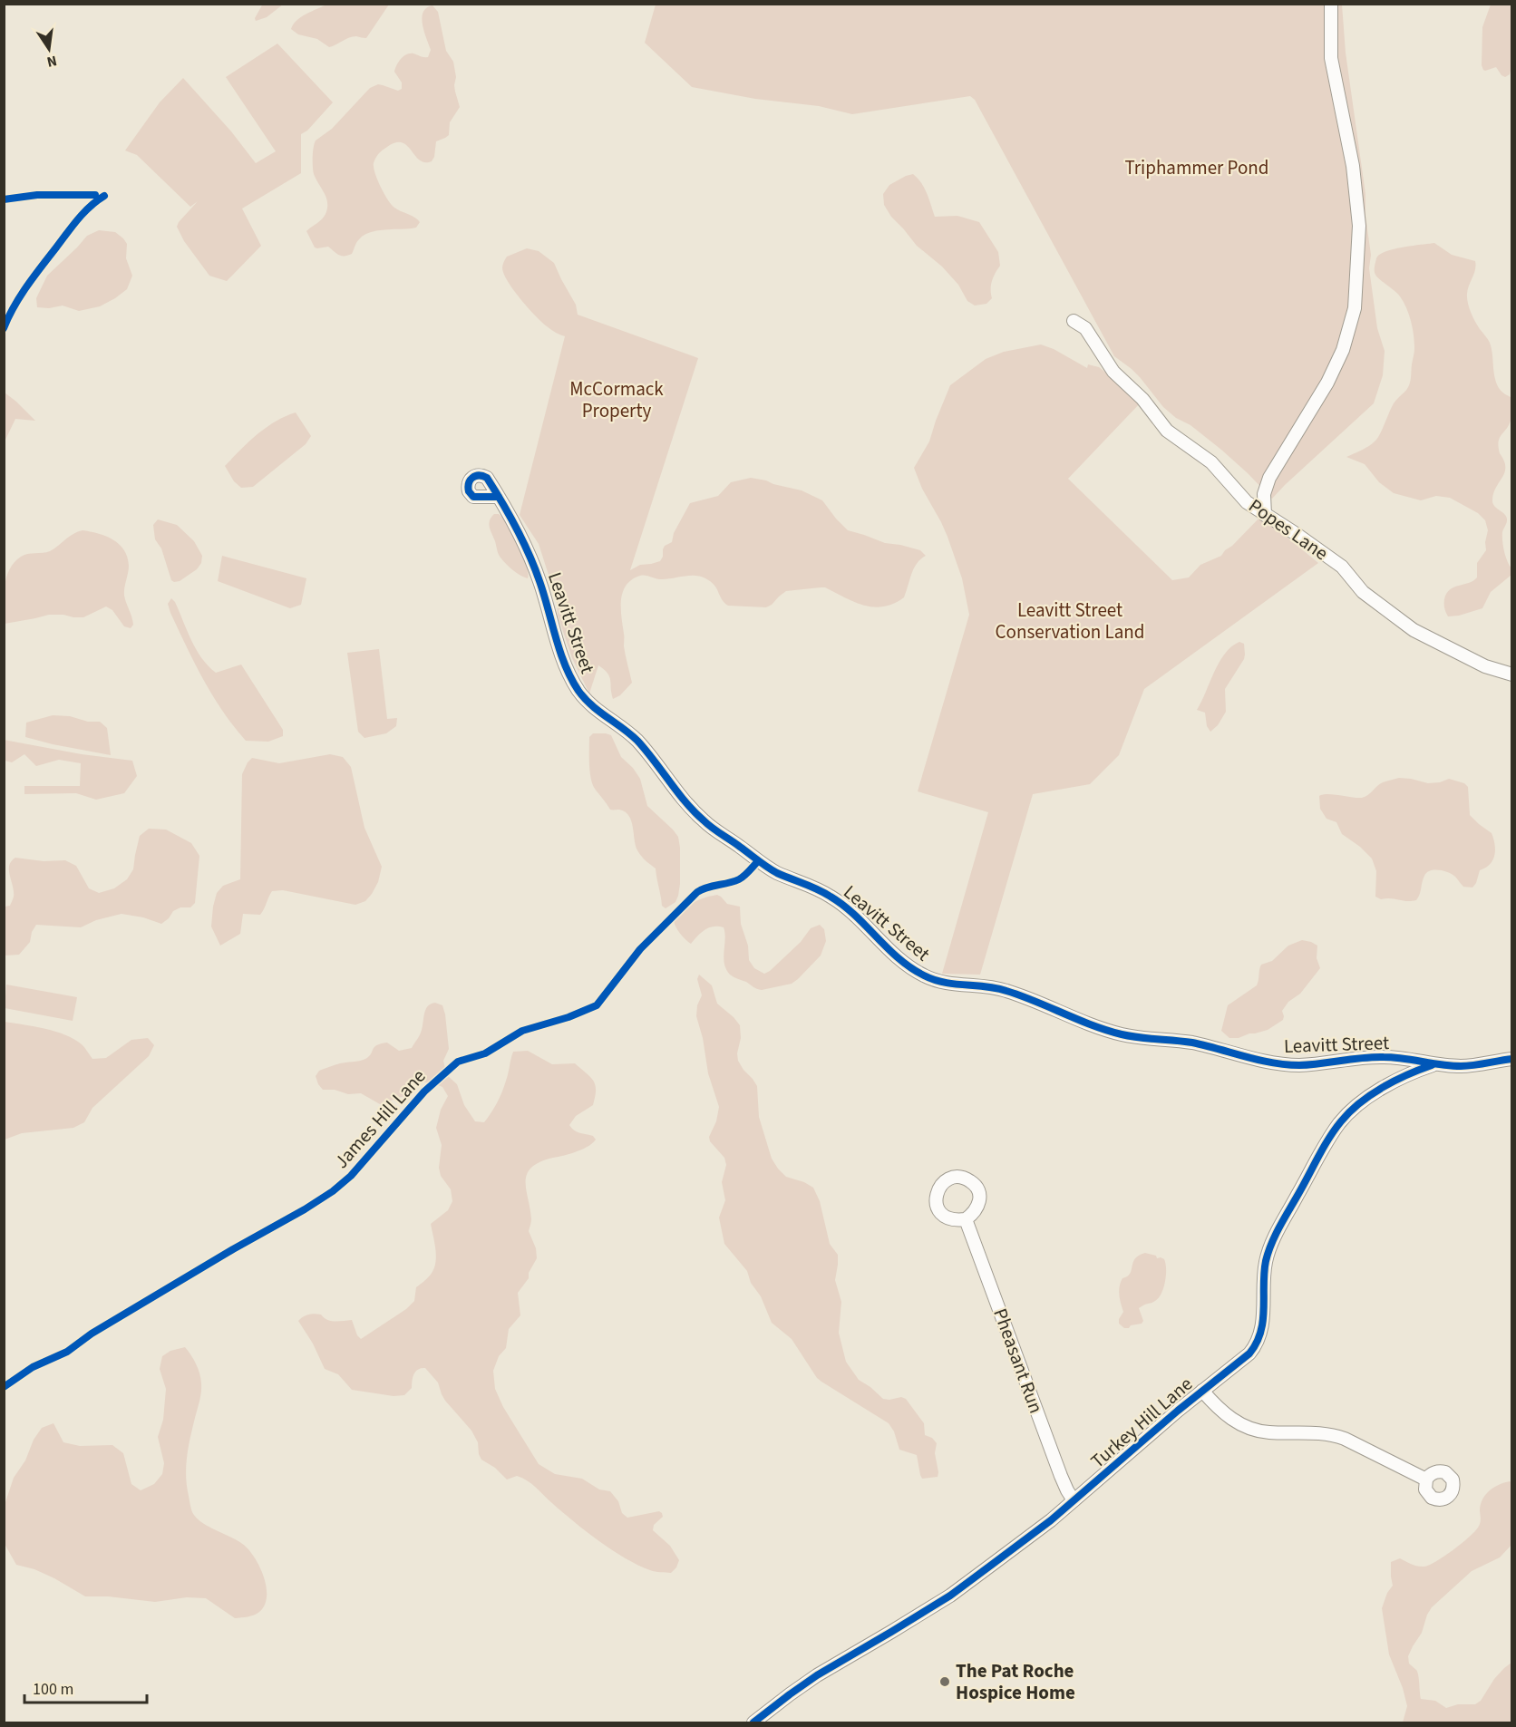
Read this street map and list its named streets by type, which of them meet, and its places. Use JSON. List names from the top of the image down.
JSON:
{
  "streets": {
    "street": [
      "Popes Lane",
      "Leavitt Street",
      "Pheasant Run",
      "Turkey Hill Lane"
    ],
    "cycle path": ["James Hill Lane"]
  },
  "crossings": [
    ["Leavitt Street", "Turkey Hill Lane"],
    ["Pheasant Run", "Turkey Hill Lane"]
  ],
  "parks": ["Triphammer Pond", "McCormack Property", "Leavitt Street Conservation Land"],
  "places": ["The Pat Roche Hospice Home"],
  "scale_bar": "100 m",
  "north": "bottom"
}
